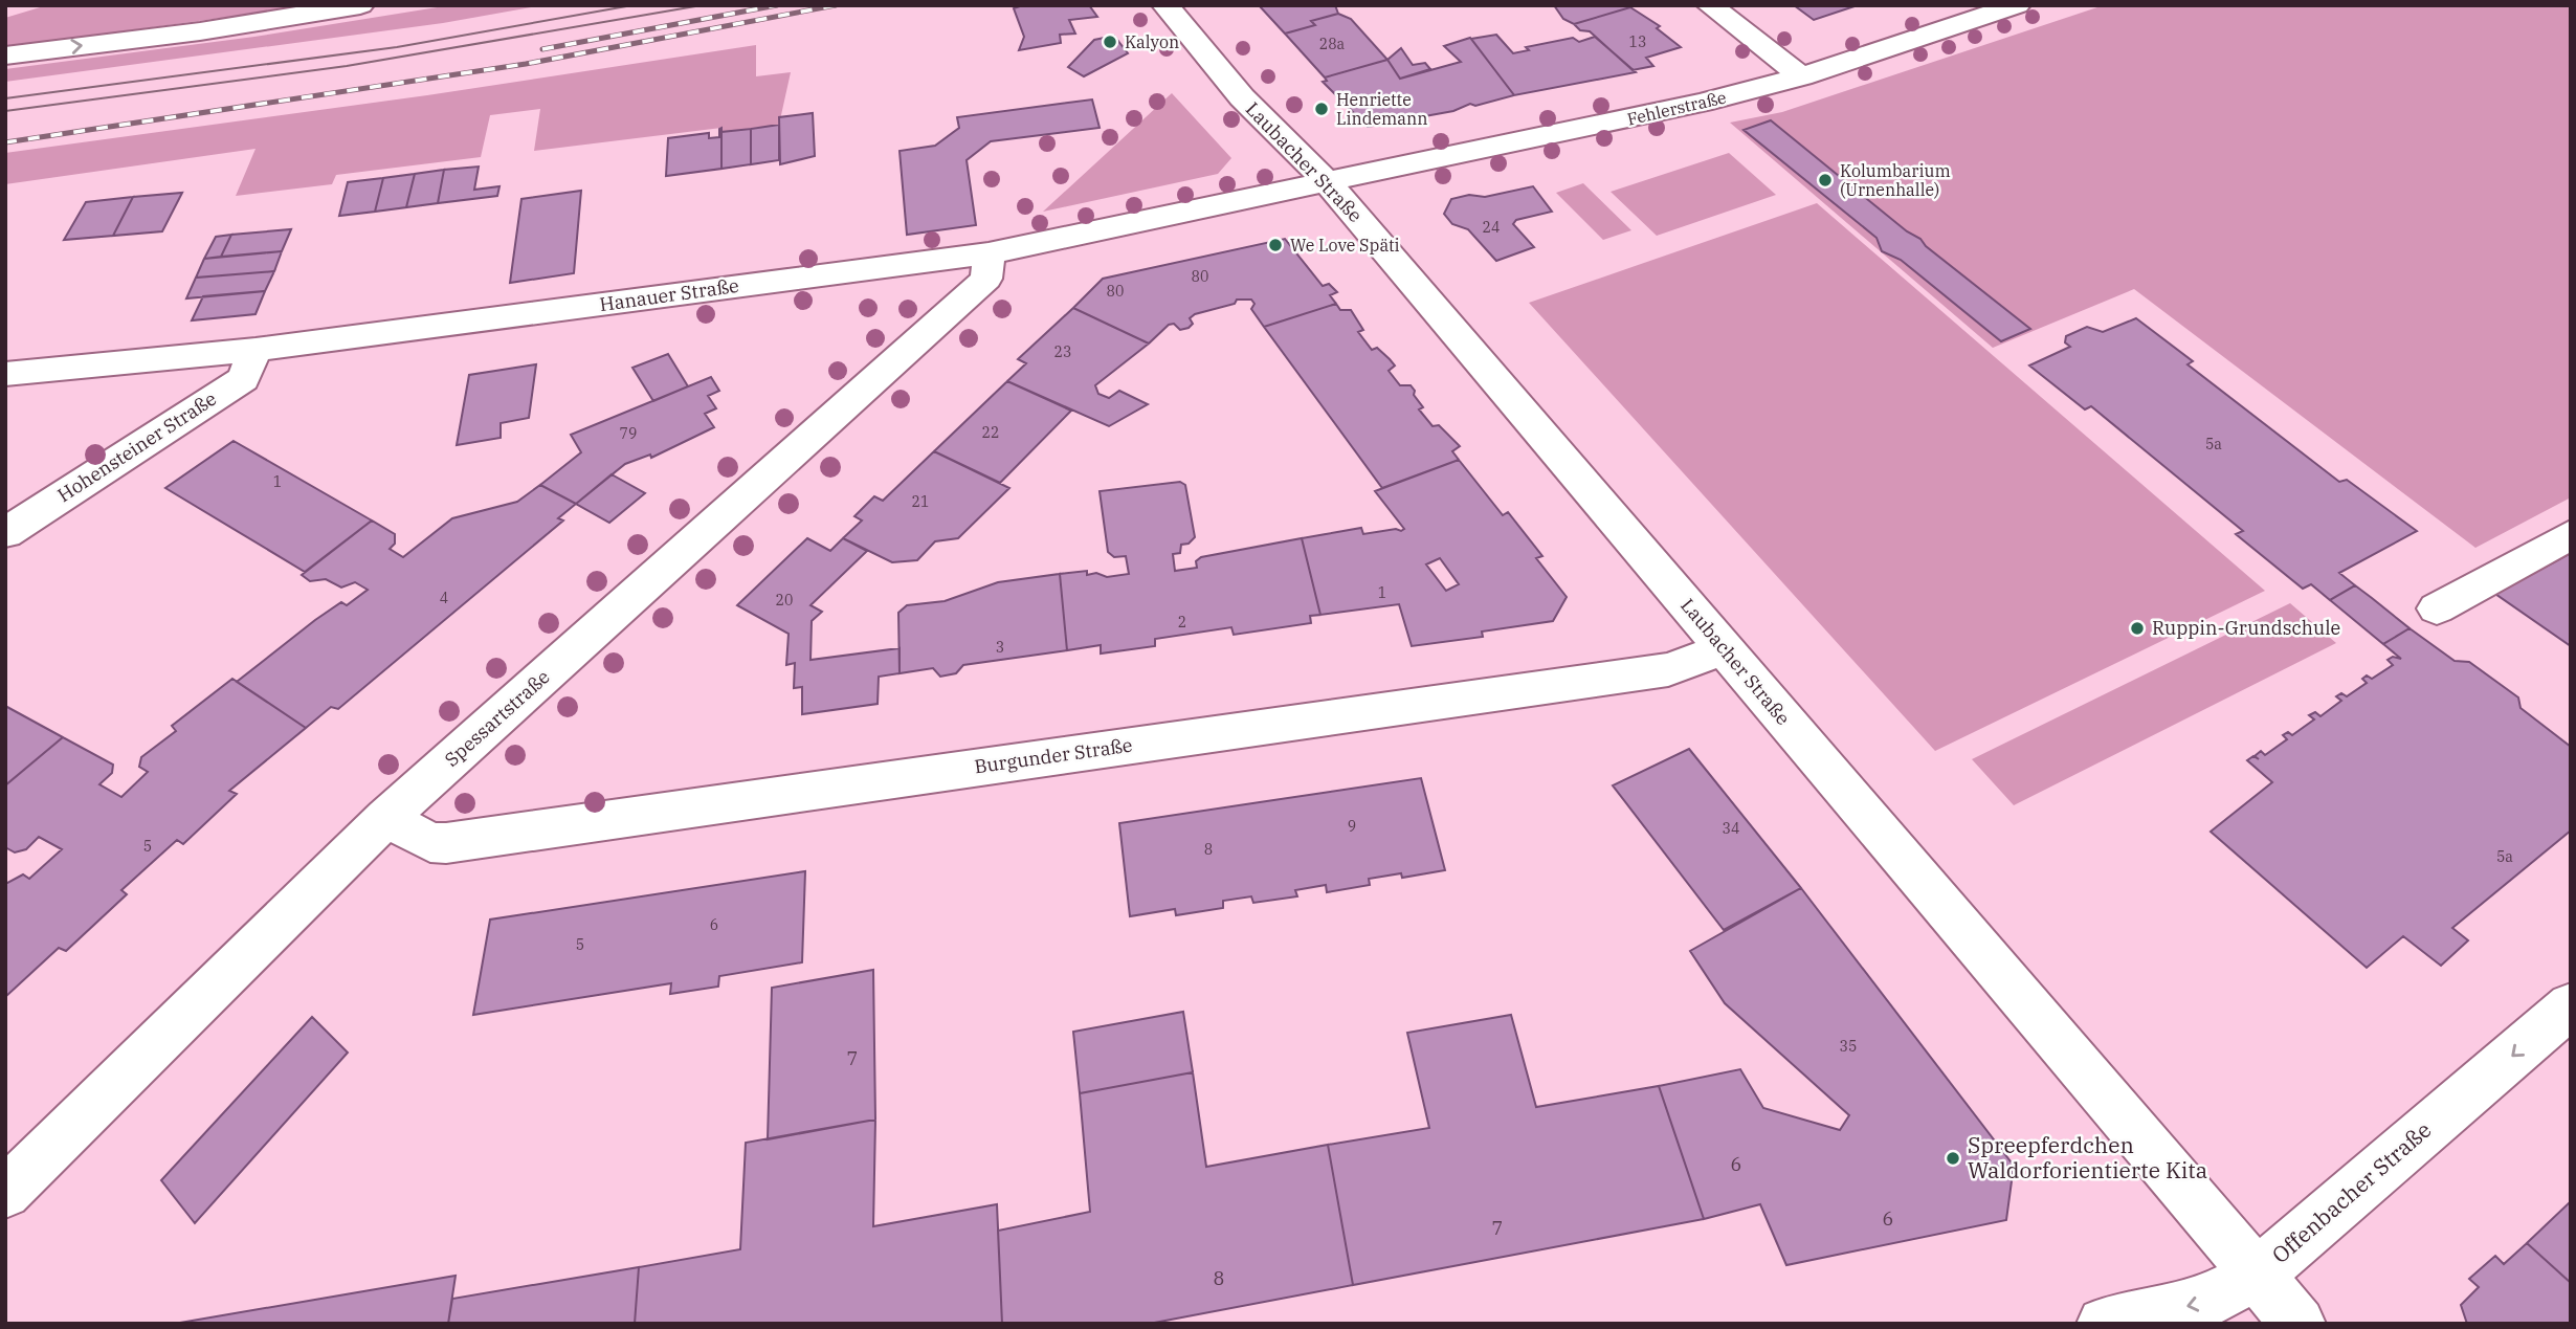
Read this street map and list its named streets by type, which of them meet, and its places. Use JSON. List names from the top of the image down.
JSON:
{
  "streets": {
    "main road": [
      "Fehlerstraße",
      "Laubacher Straße",
      "Hanauer Straße",
      "Hohensteiner Straße",
      "Spessartstraße",
      "Burgunder Straße",
      "Offenbacher Straße"
    ]
  },
  "crossings": [
    ["Fehlerstraße", "Laubacher Straße"],
    ["Fehlerstraße", "Hanauer Straße"],
    ["Laubacher Straße", "Hanauer Straße"],
    ["Laubacher Straße", "Burgunder Straße"],
    ["Laubacher Straße", "Offenbacher Straße"],
    ["Hanauer Straße", "Hohensteiner Straße"],
    ["Hanauer Straße", "Spessartstraße"],
    ["Spessartstraße", "Burgunder Straße"]
  ],
  "one_way": ["Offenbacher Straße"],
  "places": [
    "Kalyon",
    "Henriette Lindemann",
    "Kolumbarium (Urnenhalle)",
    "We Love Späti",
    "Ruppin-Grundschule",
    "Spreepferdchen Waldorforientierte Kita"
  ],
  "house_numbers": [
    "13",
    "28a",
    "24",
    "80",
    "80",
    "23",
    "22",
    "79",
    "5a",
    "1",
    "21",
    "1",
    "4",
    "20",
    "2",
    "3",
    "9",
    "34",
    "5",
    "8",
    "5a",
    "6",
    "5",
    "35",
    "7",
    "6",
    "6",
    "7",
    "8"
  ]
}
